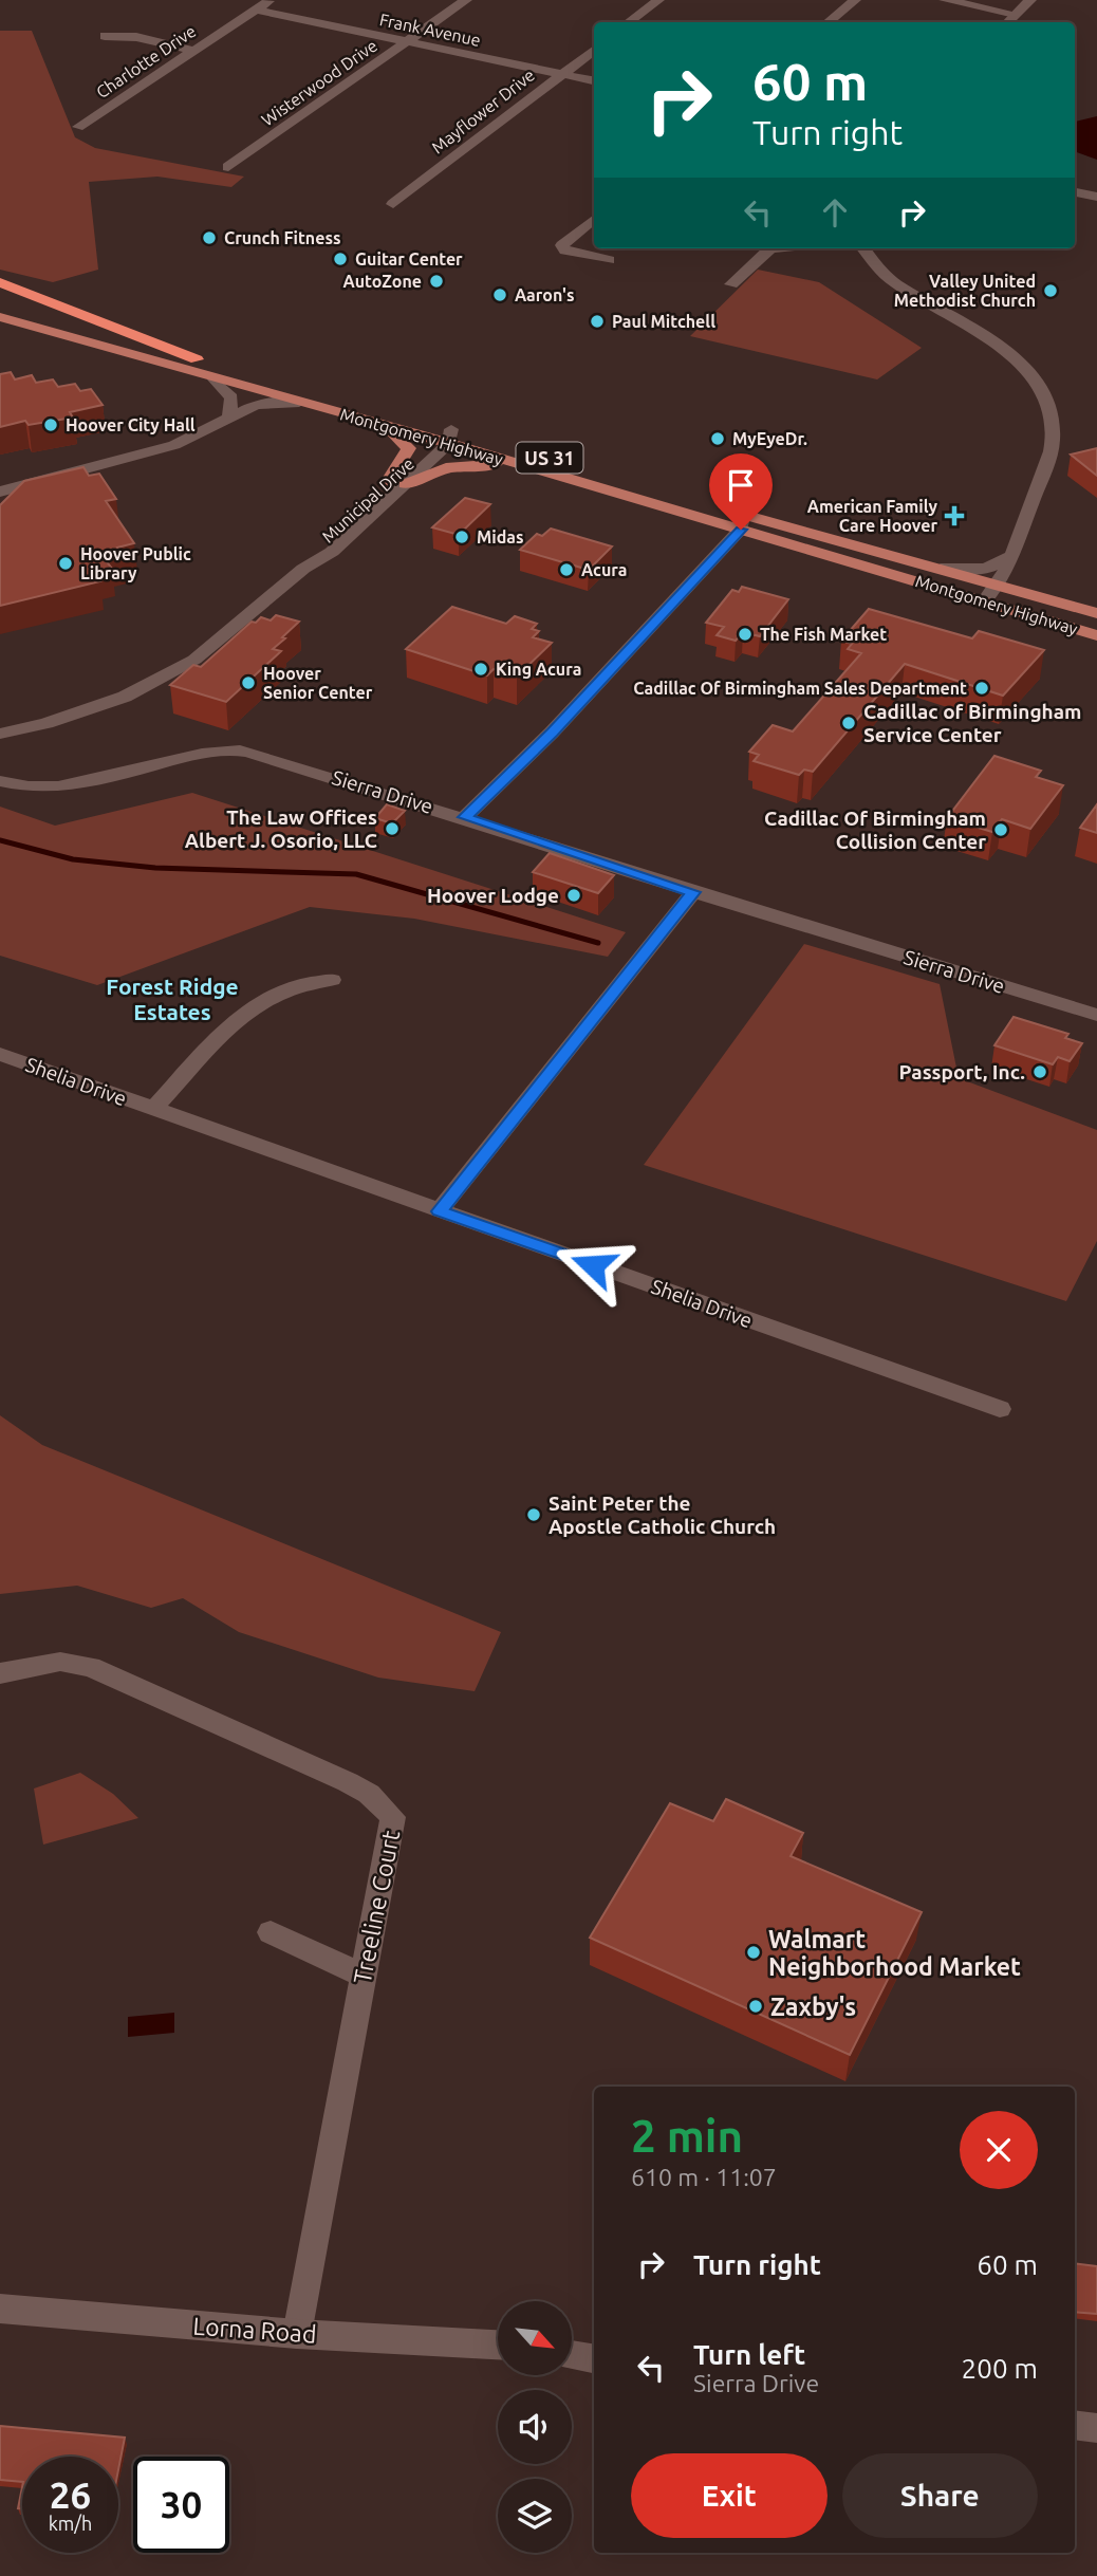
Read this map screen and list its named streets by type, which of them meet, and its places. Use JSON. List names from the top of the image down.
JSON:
{
  "streets": {
    "main road": ["Montgomery Highway", "US 31"],
    "street": [
      "Frank Avenue",
      "Charlotte Drive",
      "Wisterwood Drive",
      "Mayflower Drive",
      "Municipal Drive",
      "Sierra Drive",
      "Shelia Drive",
      "Treeline Court",
      "Lorna Road"
    ]
  },
  "crossings": [
    ["Frank Avenue", "Charlotte Drive"],
    ["Frank Avenue", "Wisterwood Drive"],
    ["Frank Avenue", "Mayflower Drive"],
    ["Montgomery Highway", "Municipal Drive"],
    ["Treeline Court", "Lorna Road"]
  ],
  "districts": ["Forest Ridge Estates"],
  "places": {
    "other": [
      "Crunch Fitness",
      "Guitar Center",
      "AutoZone",
      "Valley United Methodist Church",
      "Aaron's",
      "Paul Mitchell",
      "Hoover City Hall",
      "MyEyeDr.",
      "Midas",
      "Hoover Public Library",
      "Acura",
      "The Fish Market",
      "King Acura",
      "Hoover Senior Center",
      "Cadillac Of Birmingham Sales Department",
      "Cadillac of Birmingham Service Center",
      "The Law Offices Albert J. Osorio, LLC",
      "Cadillac Of Birmingham Collision Center",
      "Hoover Lodge",
      "Passport, Inc.",
      "Saint Peter the Apostle Catholic Church",
      "Walmart Neighborhood Market",
      "Zaxby's"
    ],
    "health": ["American Family Care Hoover"]
  },
  "north": "bottom right",
  "page": {
    "turn": ["60 m", "Turn right"],
    "heading": ["2 min", "610 m · 11:07"],
    "list": [
      {
        "name": "Turn right",
        "value": "60 m"
      },
      {
        "name": "Turn left",
        "note": "Sierra Drive",
        "value": "200 m"
      }
    ],
    "buttons": ["Exit", "Share"],
    "speed": "26 km/h",
    "limit": "30"
  }
}
